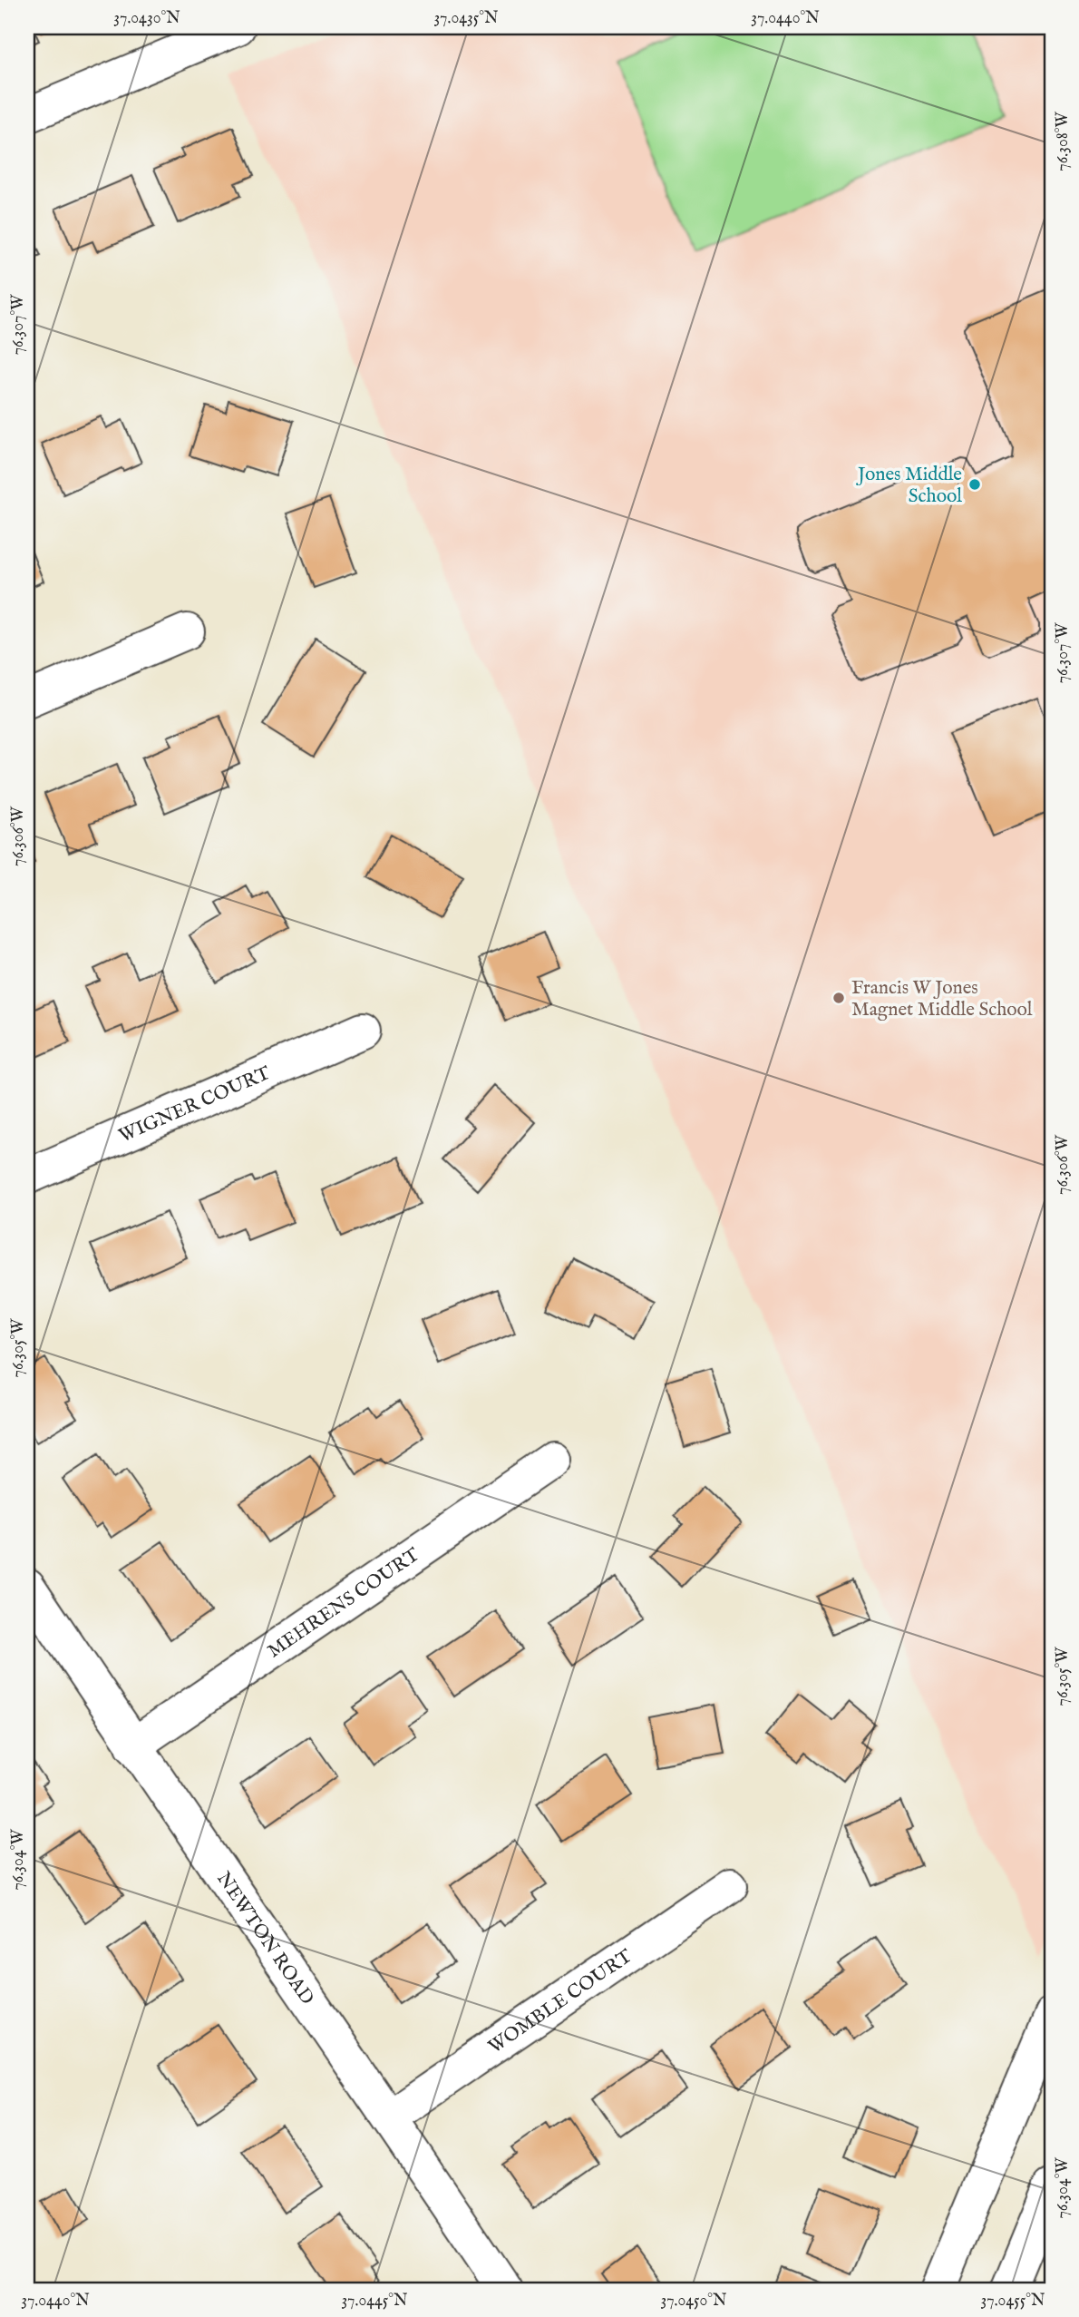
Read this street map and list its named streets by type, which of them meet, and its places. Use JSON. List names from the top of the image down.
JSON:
{
  "streets": {
    "street": [
      "WIGNER COURT",
      "MEHRENS COURT",
      "NEWTON ROAD",
      "WOMBLE COURT"
    ]
  },
  "crossings": [
    ["MEHRENS COURT", "NEWTON ROAD"],
    ["NEWTON ROAD", "WOMBLE COURT"]
  ],
  "places": ["Jones Middle School", "Francis W Jones Magnet Middle School"],
  "coordinates": [
    "37.0430°N",
    "37.0435°N",
    "37.0440°N",
    "76.308°W",
    "76.307°W",
    "76.306°W",
    "76.305°W",
    "76.304°W",
    "37.0445°N",
    "37.0450°N",
    "37.0455°N"
  ]
}
